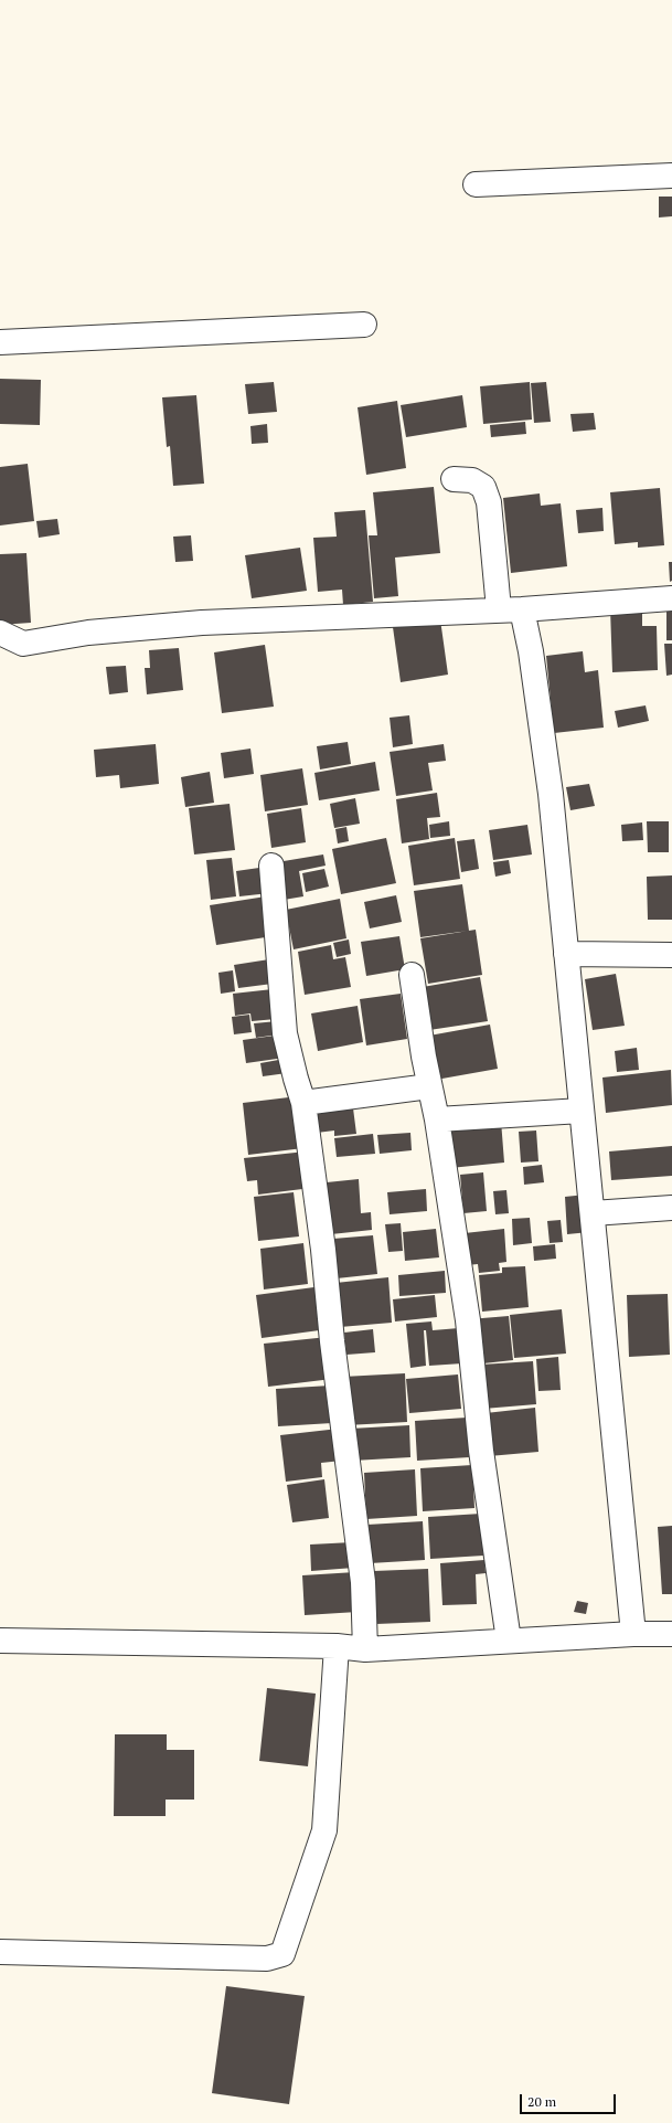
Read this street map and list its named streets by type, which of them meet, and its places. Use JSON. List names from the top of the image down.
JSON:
{
  "scale_bar": "20 m"
}
